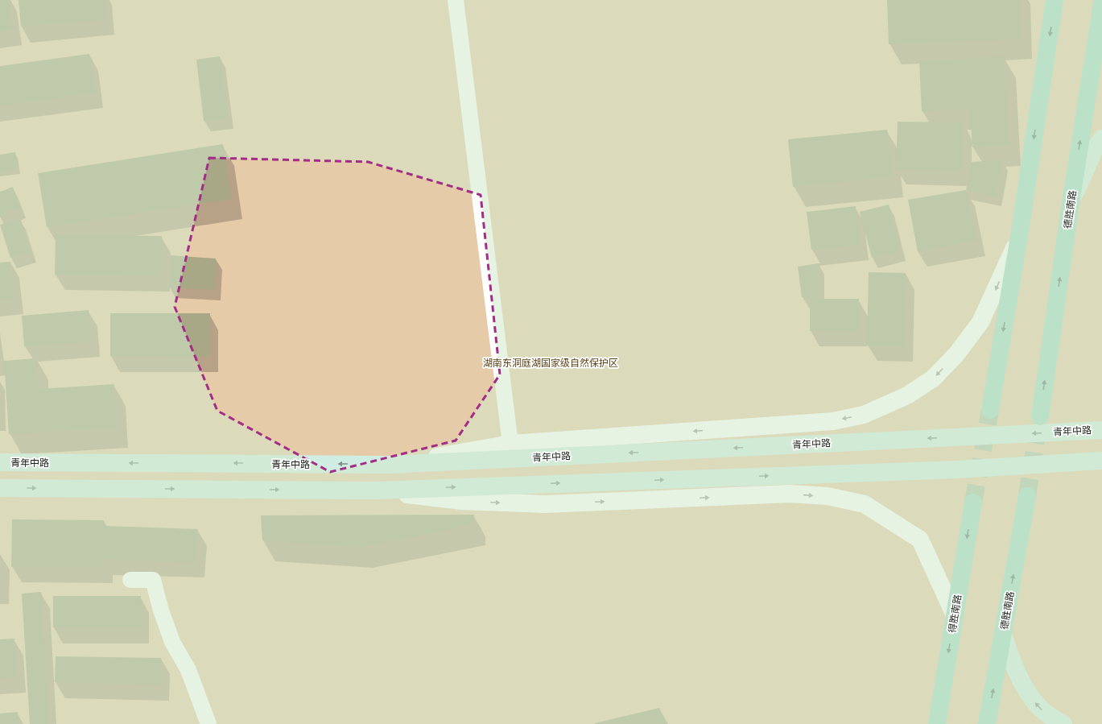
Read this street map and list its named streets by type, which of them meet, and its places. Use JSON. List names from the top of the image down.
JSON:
{
  "streets": {
    "main road": ["德胜南路", "青年中路", "得胜南路"]
  },
  "one_way": ["得胜南路"],
  "parks": ["湖南东洞庭湖国家级自然保护区"]
}
